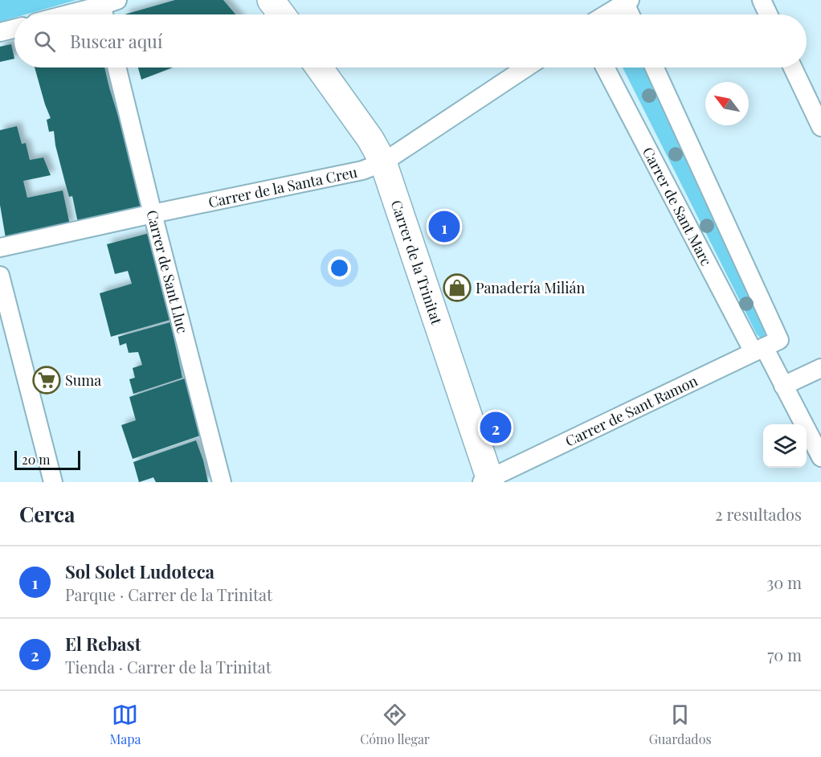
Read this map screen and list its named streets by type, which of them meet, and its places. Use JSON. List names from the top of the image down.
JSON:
{
  "streets": {
    "street": [
      "Carrer de la Santa Creu",
      "Carrer de Sant Marc",
      "Carrer de la Trinitat",
      "Carrer de Sant Lluc",
      "Carrer de Sant Ramon"
    ]
  },
  "crossings": [
    ["Carrer de la Santa Creu", "Carrer de la Trinitat"],
    ["Carrer de la Santa Creu", "Carrer de Sant Lluc"],
    ["Carrer de Sant Marc", "Carrer de Sant Ramon"],
    ["Carrer de la Trinitat", "Carrer de Sant Ramon"]
  ],
  "places": {
    "shop": ["Panadería Milián"],
    "supermarket": ["Suma"]
  },
  "scale_bar": "20 m",
  "north": "top left",
  "page": {
    "search": "Buscar aquí",
    "pins": ["1", "2"],
    "scale": "20 m",
    "heading": ["Cerca", "2 resultados"],
    "list": [
      {
        "mark": "1",
        "name": "Sol Solet Ludoteca",
        "note": "Parque · Carrer de la Trinitat",
        "value": "30 m"
      },
      {
        "mark": "2",
        "name": "El Rebast",
        "note": "Tienda · Carrer de la Trinitat",
        "value": "70 m"
      }
    ],
    "nav": ["Mapa", "Cómo llegar", "Guardados"]
  }
}
